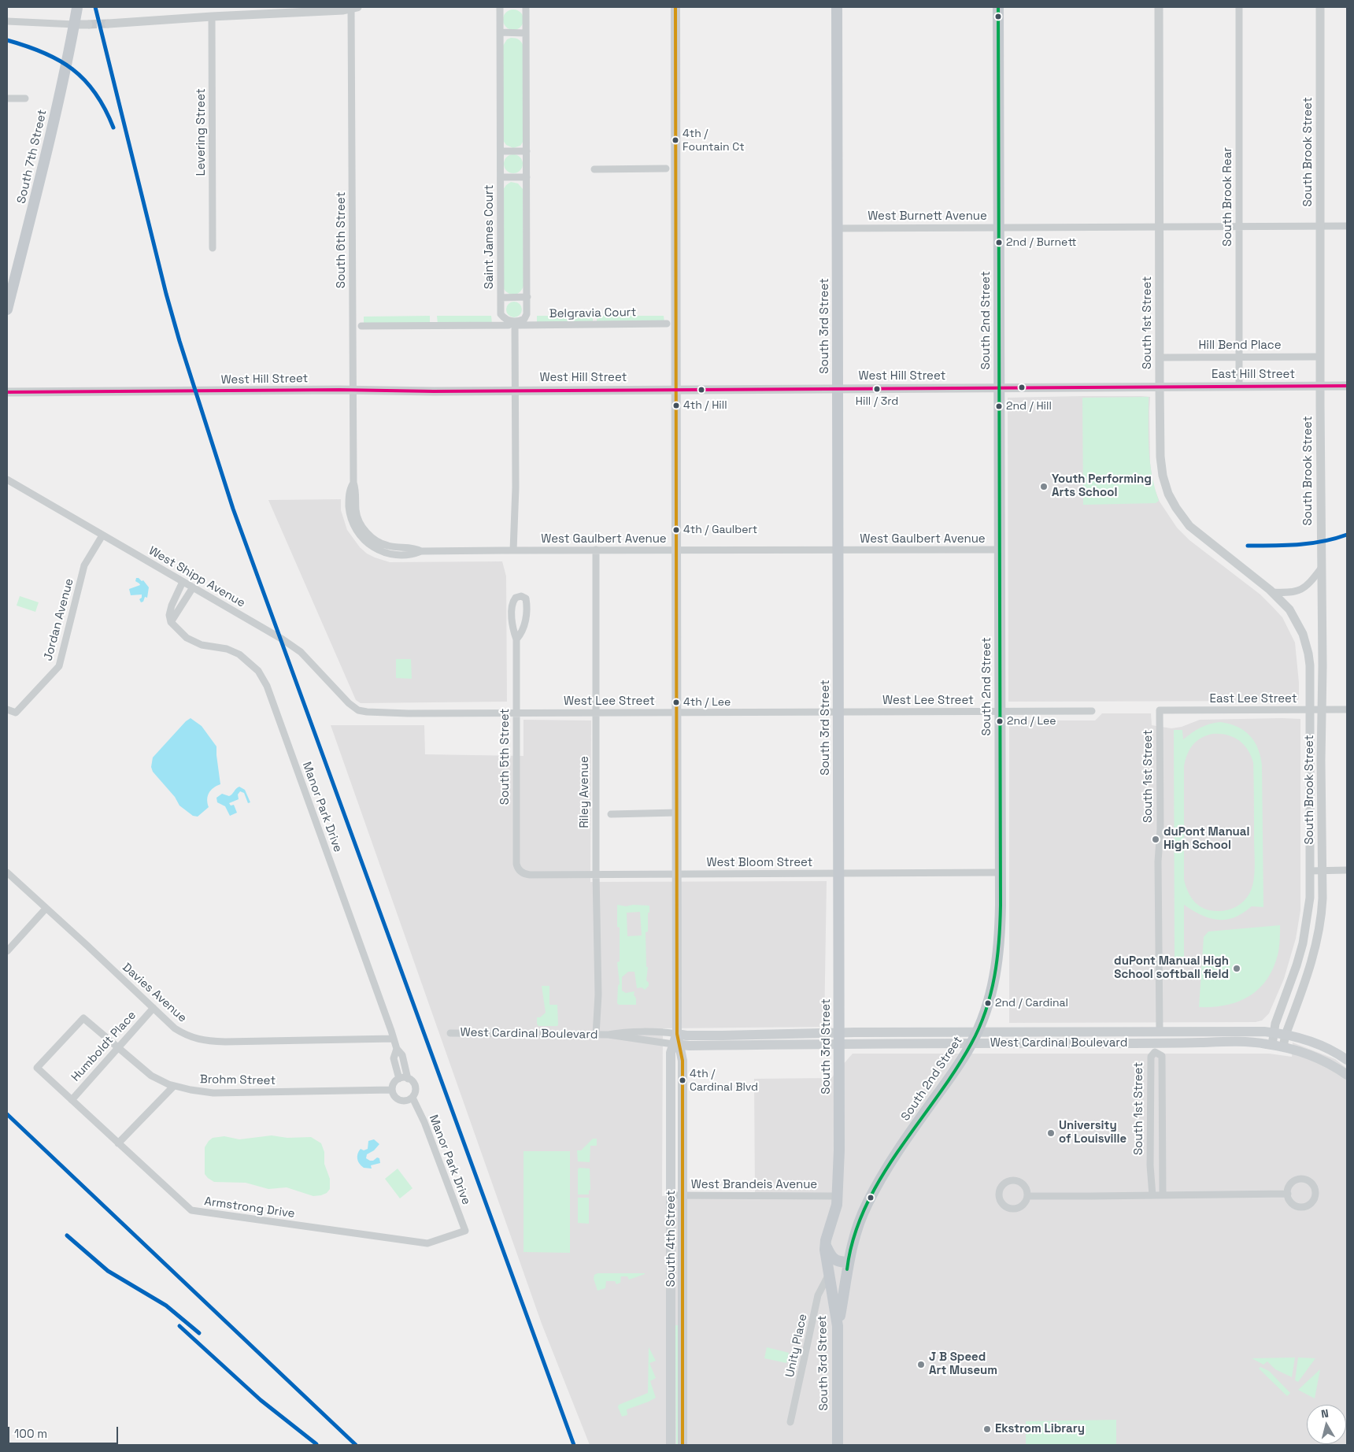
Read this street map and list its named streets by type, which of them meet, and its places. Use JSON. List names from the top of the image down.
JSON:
{
  "streets": {
    "main road": [
      "South 7th Street",
      "South 2nd Street",
      "South 3rd Street",
      "West Cardinal Boulevard",
      "South 4th Street"
    ],
    "street": [
      "Levering Street",
      "South Brook Street",
      "South Brook Rear",
      "West Burnett Avenue",
      "Saint James Court",
      "South 6th Street",
      "Belgravia Court",
      "South 1st Street",
      "Hill Bend Place",
      "East Hill Street",
      "West Hill Street",
      "West Gaulbert Avenue",
      "West Shipp Avenue",
      "Jordan Avenue",
      "East Lee Street",
      "West Lee Street",
      "South 5th Street",
      "Riley Avenue",
      "Manor Park Drive",
      "West Bloom Street",
      "Davies Avenue",
      "Humboldt Place",
      "Brohm Street",
      "West Brandeis Avenue",
      "Armstrong Drive",
      "Unity Place"
    ]
  },
  "crossings": [
    ["South Brook Street", "West Burnett Avenue"],
    ["South Brook Street", "South 1st Street"],
    ["South Brook Street", "Hill Bend Place"],
    ["South Brook Street", "East Hill Street"],
    ["South Brook Street", "East Lee Street"],
    ["South Brook Street", "West Cardinal Boulevard"],
    ["South Brook Rear", "West Burnett Avenue"],
    ["South Brook Rear", "Hill Bend Place"],
    ["South Brook Rear", "East Hill Street"],
    ["West Burnett Avenue", "South 2nd Street"],
    ["West Burnett Avenue", "South 1st Street"],
    ["West Burnett Avenue", "South 3rd Street"],
    ["Saint James Court", "Belgravia Court"],
    ["South 6th Street", "West Hill Street"],
    ["South 6th Street", "West Gaulbert Avenue"],
    ["South 2nd Street", "South 3rd Street"],
    ["South 2nd Street", "West Hill Street"],
    ["South 2nd Street", "West Gaulbert Avenue"],
    ["South 2nd Street", "West Lee Street"],
    ["South 2nd Street", "West Bloom Street"],
    ["South 2nd Street", "West Cardinal Boulevard"],
    ["South 1st Street", "Hill Bend Place"],
    ["South 1st Street", "East Hill Street"],
    ["South 1st Street", "West Hill Street"],
    ["South 1st Street", "East Lee Street"],
    ["South 1st Street", "West Cardinal Boulevard"],
    ["South 3rd Street", "West Hill Street"],
    ["South 3rd Street", "West Gaulbert Avenue"],
    ["South 3rd Street", "West Lee Street"],
    ["South 3rd Street", "West Bloom Street"],
    ["South 3rd Street", "West Cardinal Boulevard"],
    ["South 3rd Street", "West Brandeis Avenue"],
    ["South 3rd Street", "Unity Place"],
    ["East Hill Street", "West Hill Street"],
    ["West Hill Street", "South 4th Street"],
    ["West Gaulbert Avenue", "Riley Avenue"],
    ["West Gaulbert Avenue", "South 4th Street"],
    ["West Shipp Avenue", "Jordan Avenue"],
    ["West Shipp Avenue", "West Lee Street"],
    ["West Lee Street", "South 5th Street"],
    ["West Lee Street", "Riley Avenue"],
    ["West Lee Street", "South 4th Street"],
    ["South 5th Street", "West Bloom Street"],
    ["Riley Avenue", "West Bloom Street"],
    ["Riley Avenue", "West Cardinal Boulevard"],
    ["Manor Park Drive", "Davies Avenue"],
    ["Manor Park Drive", "Brohm Street"],
    ["Manor Park Drive", "Armstrong Drive"],
    ["West Bloom Street", "South 4th Street"],
    ["Davies Avenue", "Humboldt Place"],
    ["West Cardinal Boulevard", "South 4th Street"],
    ["Humboldt Place", "Brohm Street"],
    ["Humboldt Place", "Armstrong Drive"],
    ["Brohm Street", "Armstrong Drive"],
    ["West Brandeis Avenue", "South 4th Street"]
  ],
  "places": [
    "4th / Fountain Ct",
    "2nd / Burnett",
    "Hill / 3rd",
    "4th / Hill",
    "2nd / Hill",
    "Youth Performing Arts School",
    "4th / Gaulbert",
    "4th / Lee",
    "2nd / Lee",
    "duPont Manual High School",
    "duPont Manual High School softball field",
    "2nd / Cardinal",
    "4th / Cardinal Blvd",
    "University of Louisville",
    "J B Speed Art Museum",
    "Ekstrom Library"
  ],
  "scale_bar": "100 m",
  "north": "top"
}
